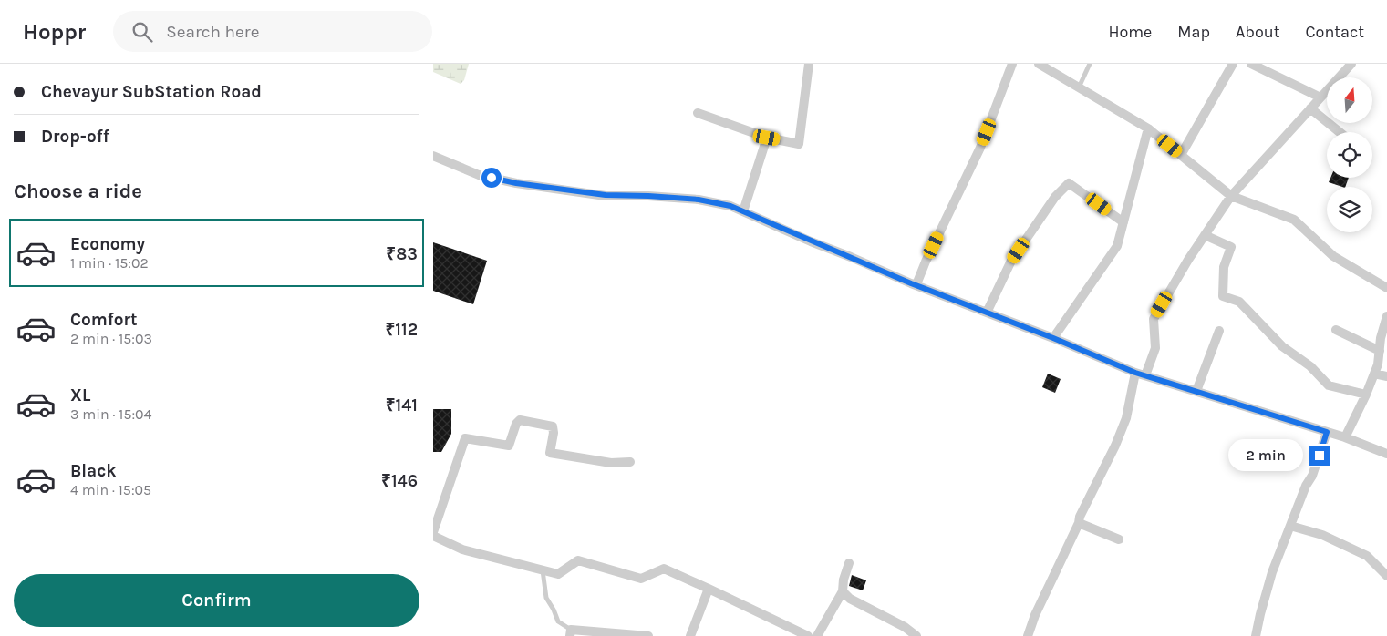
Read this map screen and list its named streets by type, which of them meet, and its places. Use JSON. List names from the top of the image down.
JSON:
{
  "north": "top",
  "page": {
    "header": "Hoppr",
    "search": "Search here",
    "nav": [
      "Home",
      "Map",
      "About",
      "Contact"
    ],
    "banner": ["Chevayur SubStation Road", "Drop-off"],
    "heading": "Choose a ride",
    "list": [
      {
        "name": "Economy",
        "note": "1 min · 15:02",
        "value": "₹83"
      },
      {
        "name": "Comfort",
        "note": "2 min · 15:03",
        "value": "₹112"
      },
      {
        "name": "XL",
        "note": "3 min · 15:04",
        "value": "₹141"
      },
      {
        "name": "Black",
        "note": "4 min · 15:05",
        "value": "₹146"
      }
    ],
    "bubble": "2 min",
    "buttons": "Confirm"
  }
}
